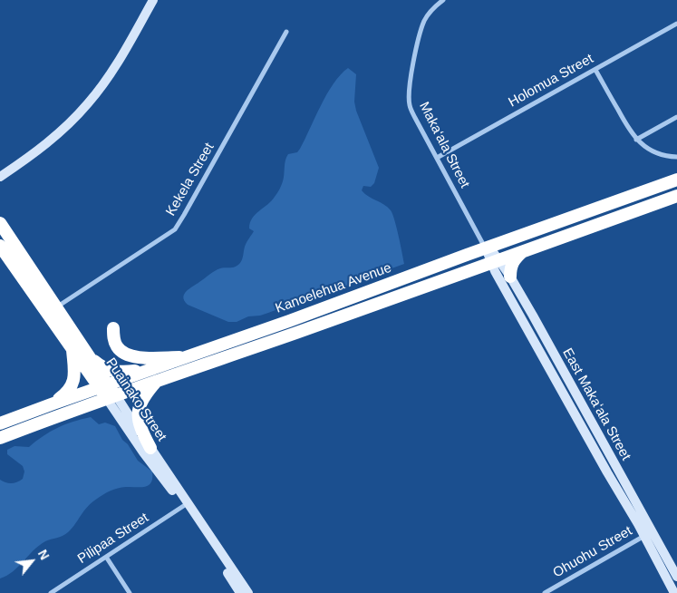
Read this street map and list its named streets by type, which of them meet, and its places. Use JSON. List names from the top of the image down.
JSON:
{
  "streets": {
    "highway": ["Kanoelehua Avenue", "Puainako Street"],
    "street": [
      "Holomua Street",
      "Maka‘ala Street",
      "Kekela Street",
      "East Makaʻala Street",
      "Pilipaa Street",
      "Ohuohu Street"
    ]
  },
  "crossings": [
    ["Holomua Street", "Maka‘ala Street"],
    ["Maka‘ala Street", "Kanoelehua Avenue"],
    ["Maka‘ala Street", "East Makaʻala Street"],
    ["Kekela Street", "Puainako Street"],
    ["Kanoelehua Avenue", "Puainako Street"],
    ["Kanoelehua Avenue", "East Makaʻala Street"],
    ["Puainako Street", "Pilipaa Street"],
    ["East Makaʻala Street", "Ohuohu Street"]
  ],
  "north": "top right"
}
